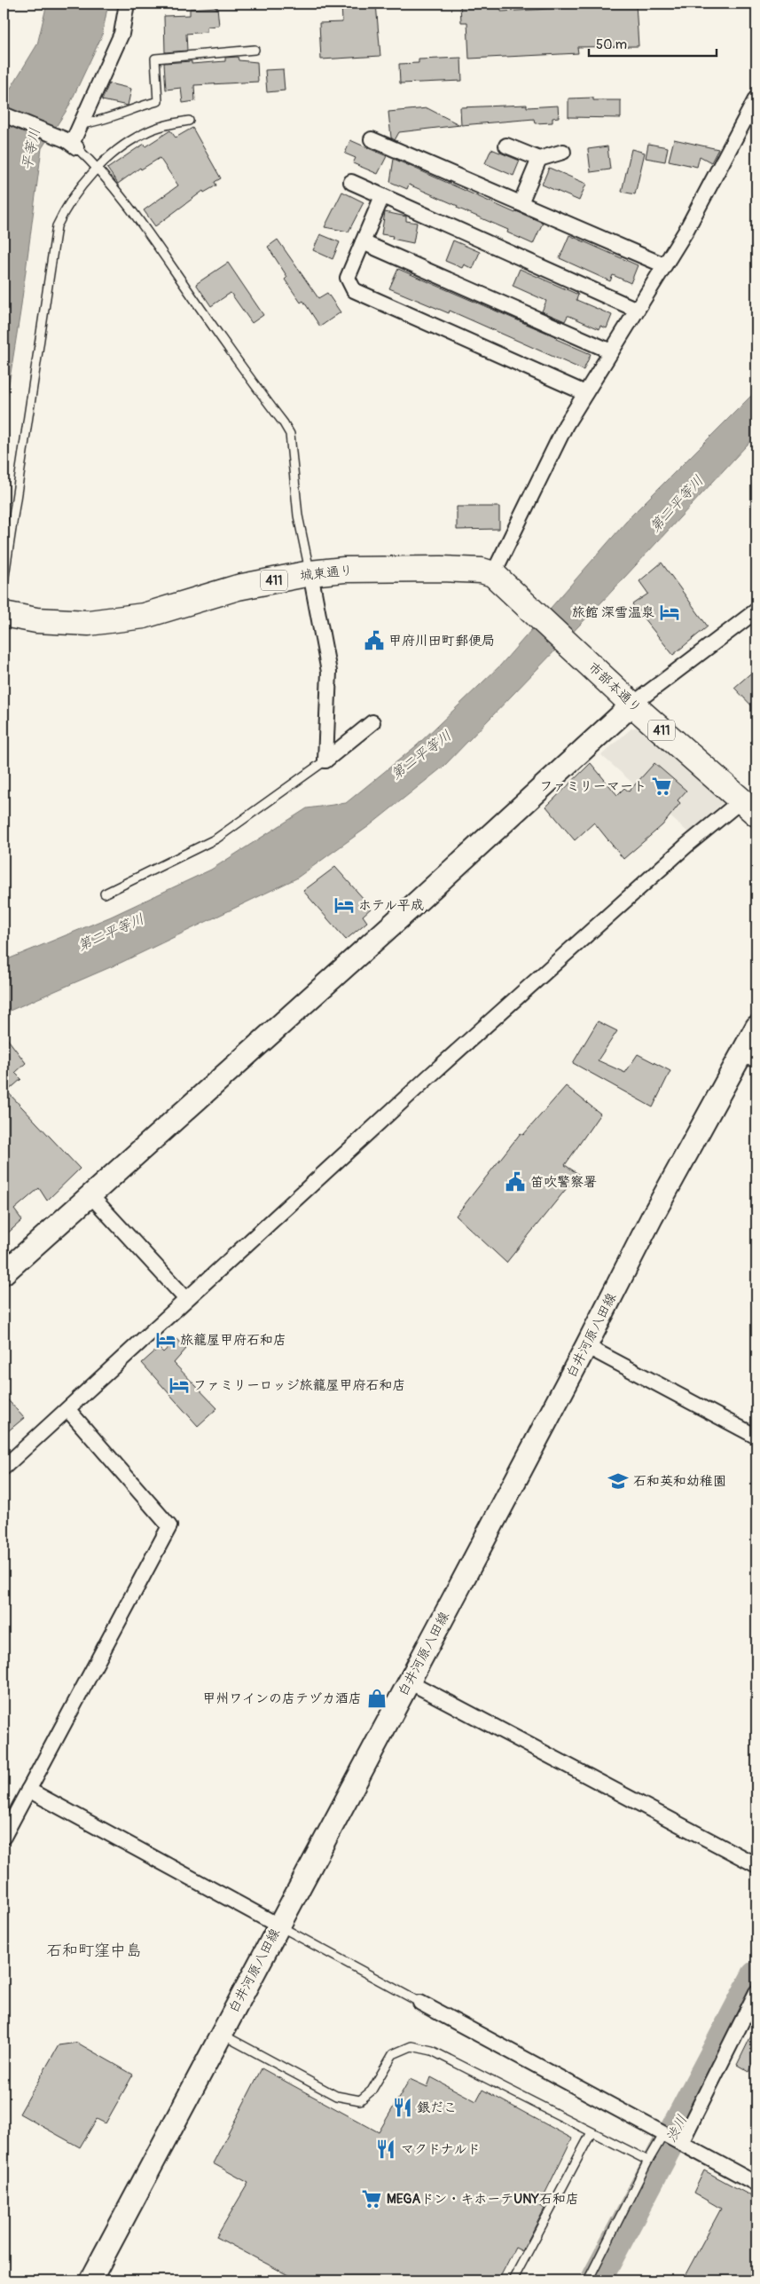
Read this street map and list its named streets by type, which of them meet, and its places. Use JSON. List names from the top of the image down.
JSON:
{
  "streets": {
    "highway": ["城東通り", "411", "市部本通り"],
    "main road": ["白井河原八田線"]
  },
  "crossings": [
    ["城東通り", "市部本通り"]
  ],
  "districts": ["石和町窪中島"],
  "water": ["平等川", "第二平等川", "渋川"],
  "places": {
    "hotel": [
      "旅館 深雪温泉",
      "ホテル平成",
      "旅籠屋甲府石和店",
      "ファミリーロッジ旅籠屋甲府石和店"
    ],
    "public building": ["甲府川田町郵便局", "笛吹警察署"],
    "supermarket": ["ファミリーマート", "MEGAドン・キホーテUNY石和店"],
    "school or university": ["石和英和幼稚園"],
    "shop": ["甲州ワインの店テヅカ酒店"],
    "restaurant": ["銀だこ", "マクドナルド"]
  },
  "scale_bar": "50 m"
}
